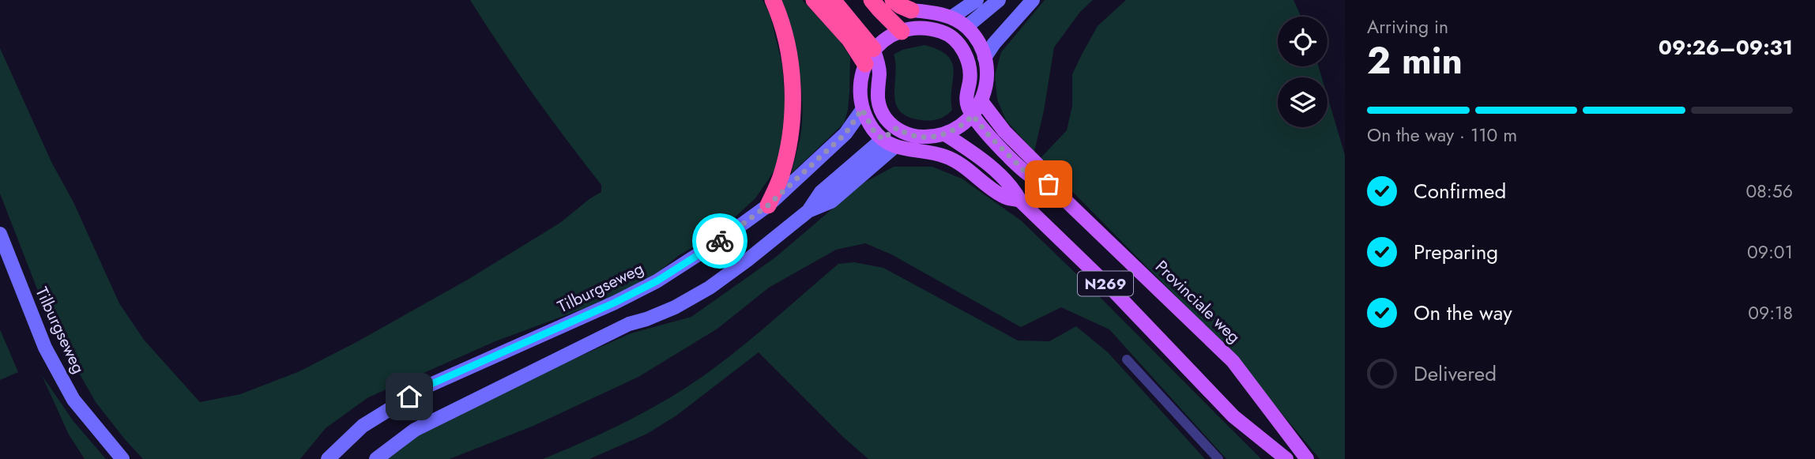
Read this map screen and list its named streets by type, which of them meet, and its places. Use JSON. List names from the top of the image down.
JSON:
{
  "streets": {
    "main road": ["N269", "Provinciale weg"],
    "street": ["Tilburgseweg"]
  },
  "crossings": [
    ["N269", "Provinciale weg"]
  ],
  "page": {
    "heading": ["2 min", "Arriving in", "09:26–09:31"],
    "bar": "On the way · 110 m",
    "list": [
      ["Confirmed", "08:56"],
      ["Preparing", "09:01"],
      ["On the way", "09:18"],
      "Delivered"
    ]
  }
}
